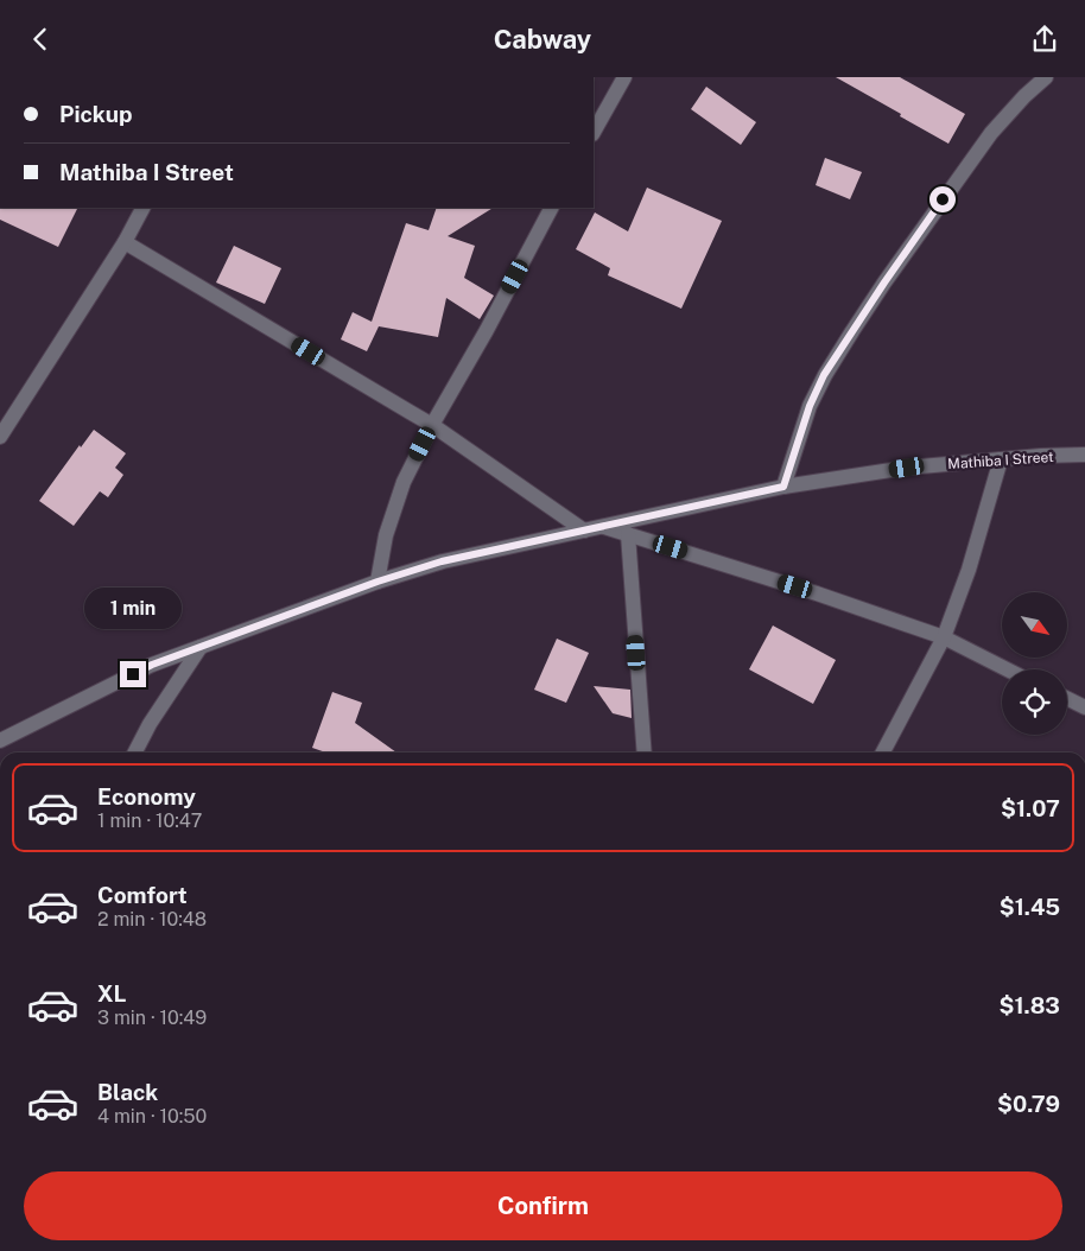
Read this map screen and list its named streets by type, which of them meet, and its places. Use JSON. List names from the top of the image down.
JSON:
{
  "streets": {
    "street": ["Mathiba I Street"]
  },
  "north": "bottom right",
  "page": {
    "header": "Cabway",
    "banner": ["Pickup", "Mathiba I Street"],
    "bubble": "1 min",
    "list": [
      {
        "name": "Economy",
        "note": "1 min · 10:47",
        "value": "$1.07"
      },
      {
        "name": "Comfort",
        "note": "2 min · 10:48",
        "value": "$1.45"
      },
      {
        "name": "XL",
        "note": "3 min · 10:49",
        "value": "$1.83"
      },
      {
        "name": "Black",
        "note": "4 min · 10:50",
        "value": "$0.79"
      }
    ],
    "buttons": "Confirm"
  }
}
